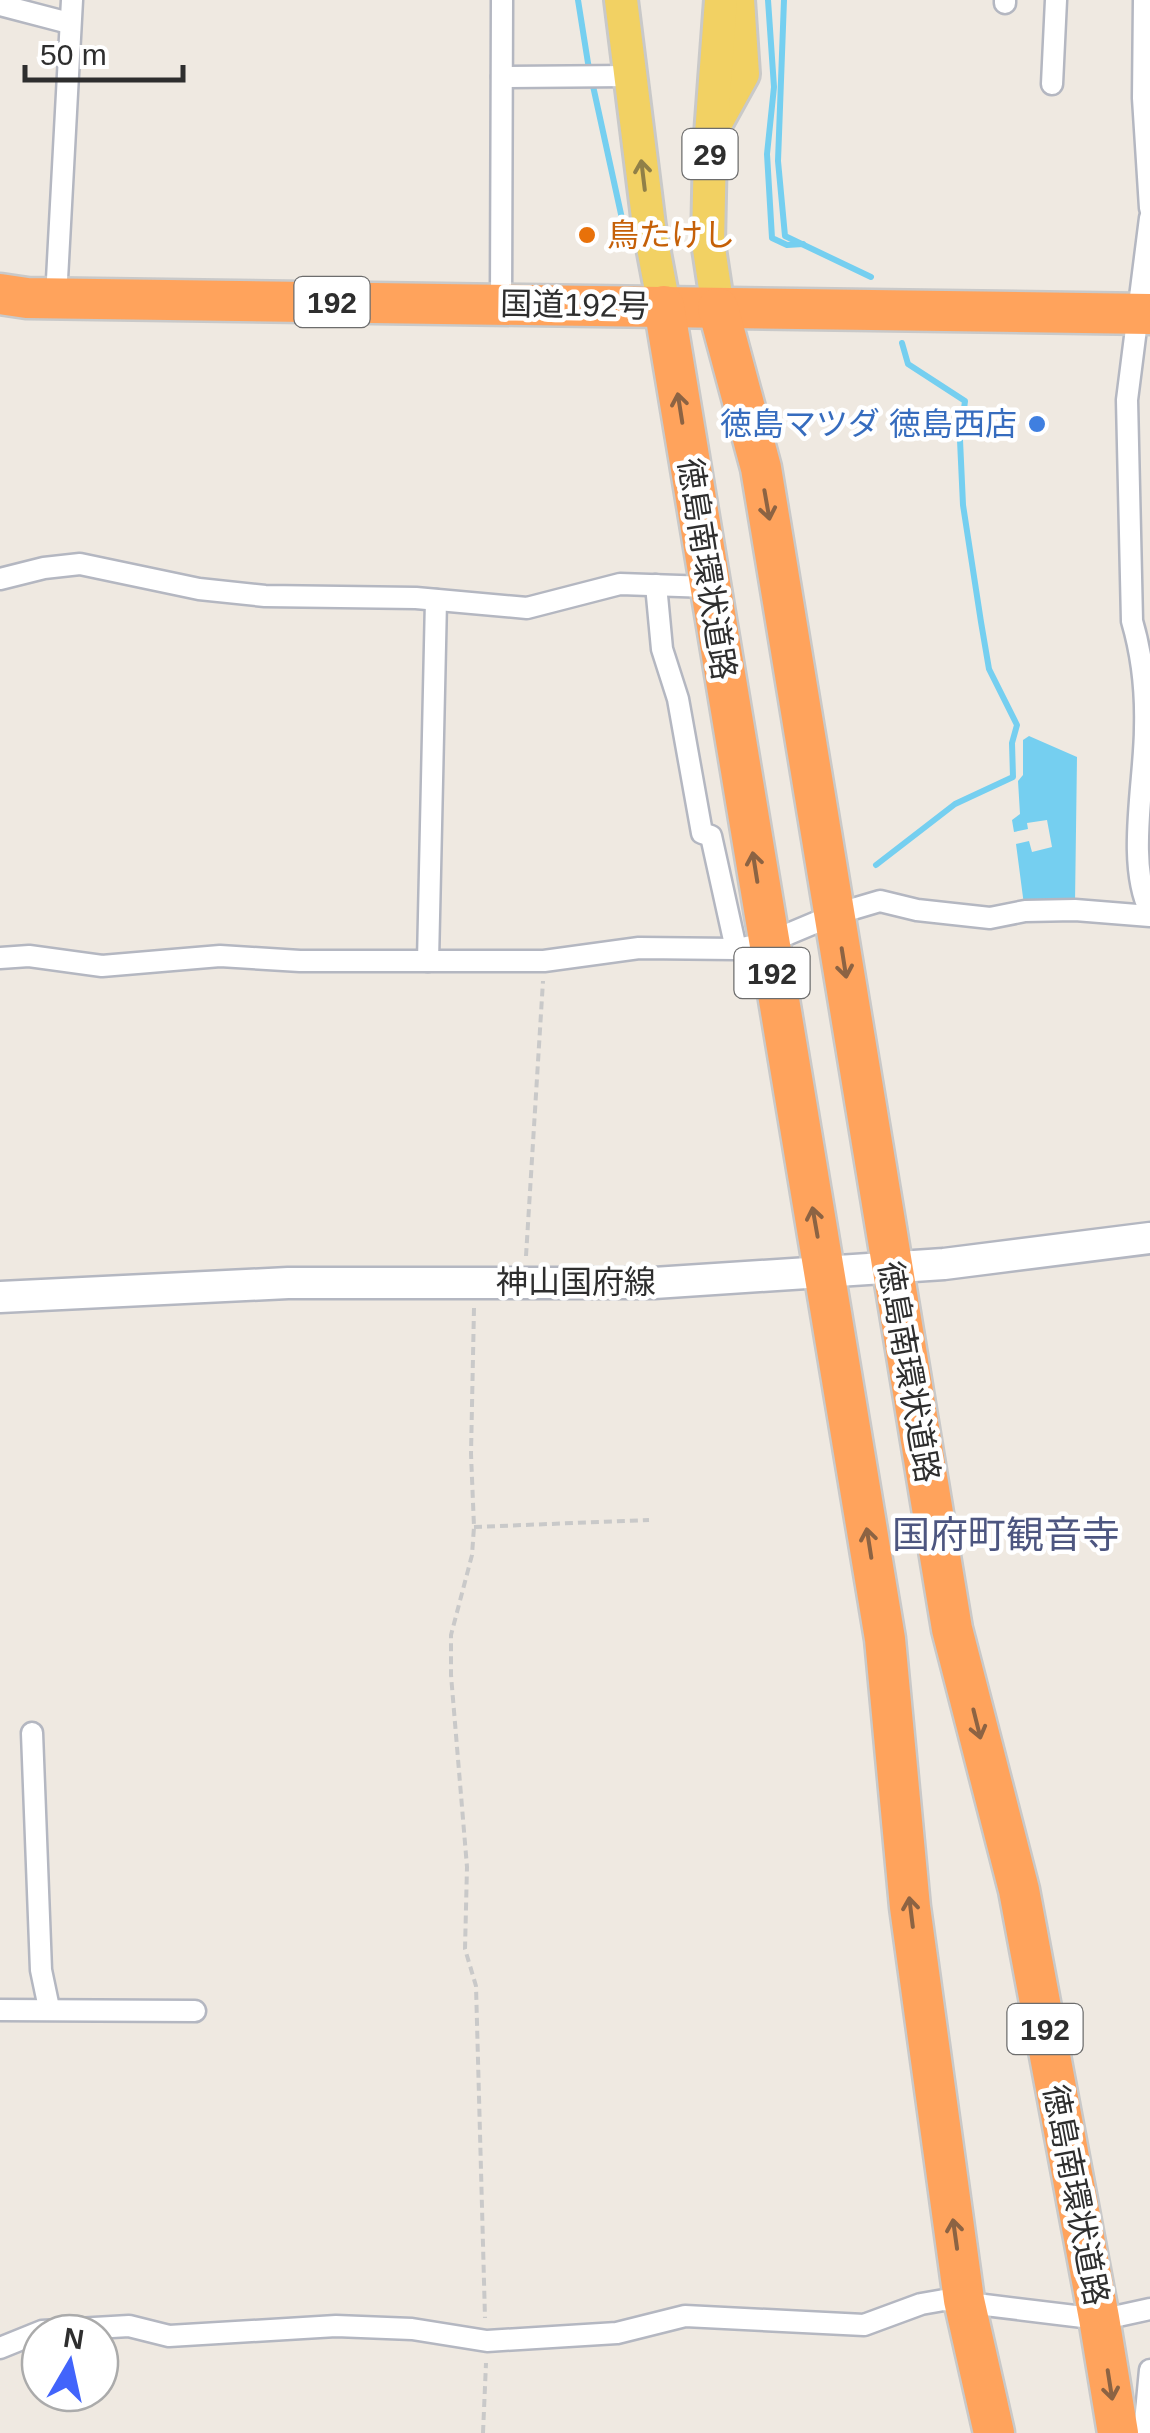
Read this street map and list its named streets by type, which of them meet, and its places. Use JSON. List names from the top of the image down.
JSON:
{
  "streets": {
    "highway": ["192", "国道192号", "徳島南環状道路"],
    "main road": ["29", "神山国府線"]
  },
  "crossings": [
    ["29", "国道192号"],
    ["29", "徳島南環状道路"],
    ["国道192号", "徳島南環状道路"],
    ["徳島南環状道路", "神山国府線"]
  ],
  "districts": ["国府町観音寺"],
  "places": ["鳥たけし", "徳島マツダ 徳島西店"],
  "scale_bar": "50 m",
  "north": "top"
}
